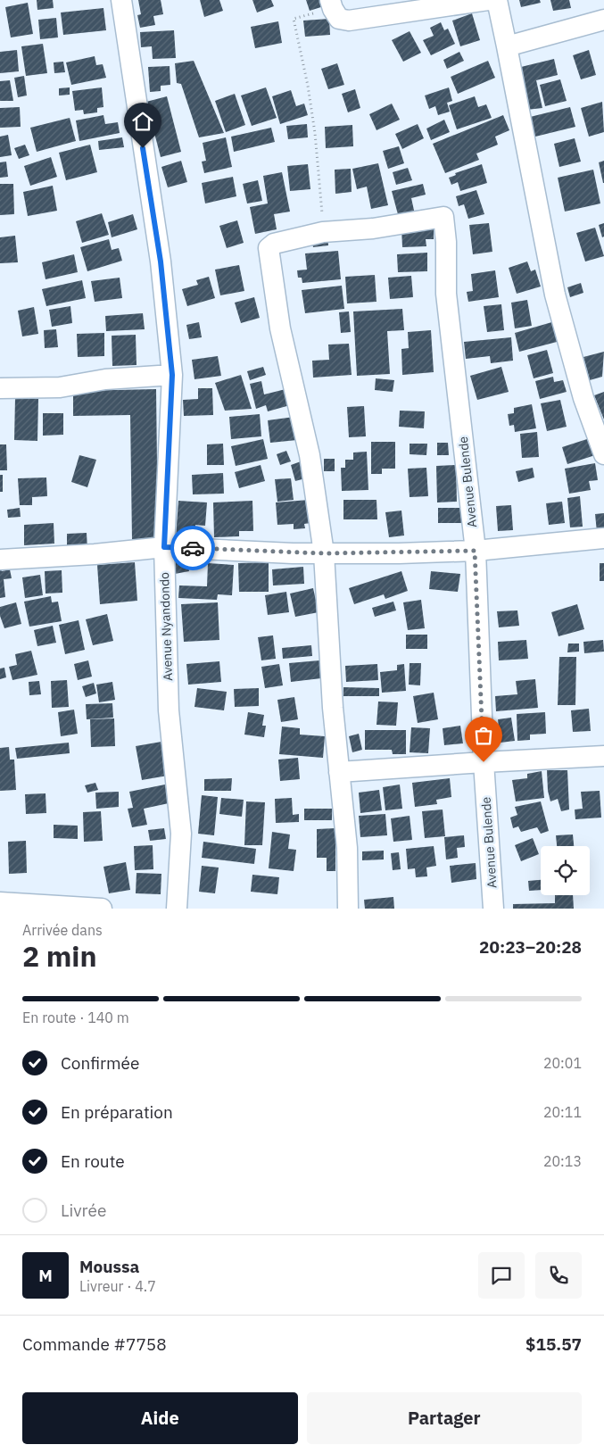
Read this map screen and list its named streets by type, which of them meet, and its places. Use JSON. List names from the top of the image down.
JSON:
{
  "streets": {
    "street": ["Avenue Bulende", "Avenue Nyandondo"]
  },
  "page": {
    "heading": ["2 min", "Arrivée dans", "20:23–20:28"],
    "panel": [
      "Moussa",
      "Livreur · 4.7",
      "Commande #7758",
      "$15.57"
    ],
    "bar": "En route · 140 m",
    "list": [
      ["Confirmée", "20:01"],
      ["En préparation", "20:11"],
      ["En route", "20:13"],
      "Livrée"
    ],
    "round": "M",
    "buttons": ["Aide", "Partager"]
  }
}
